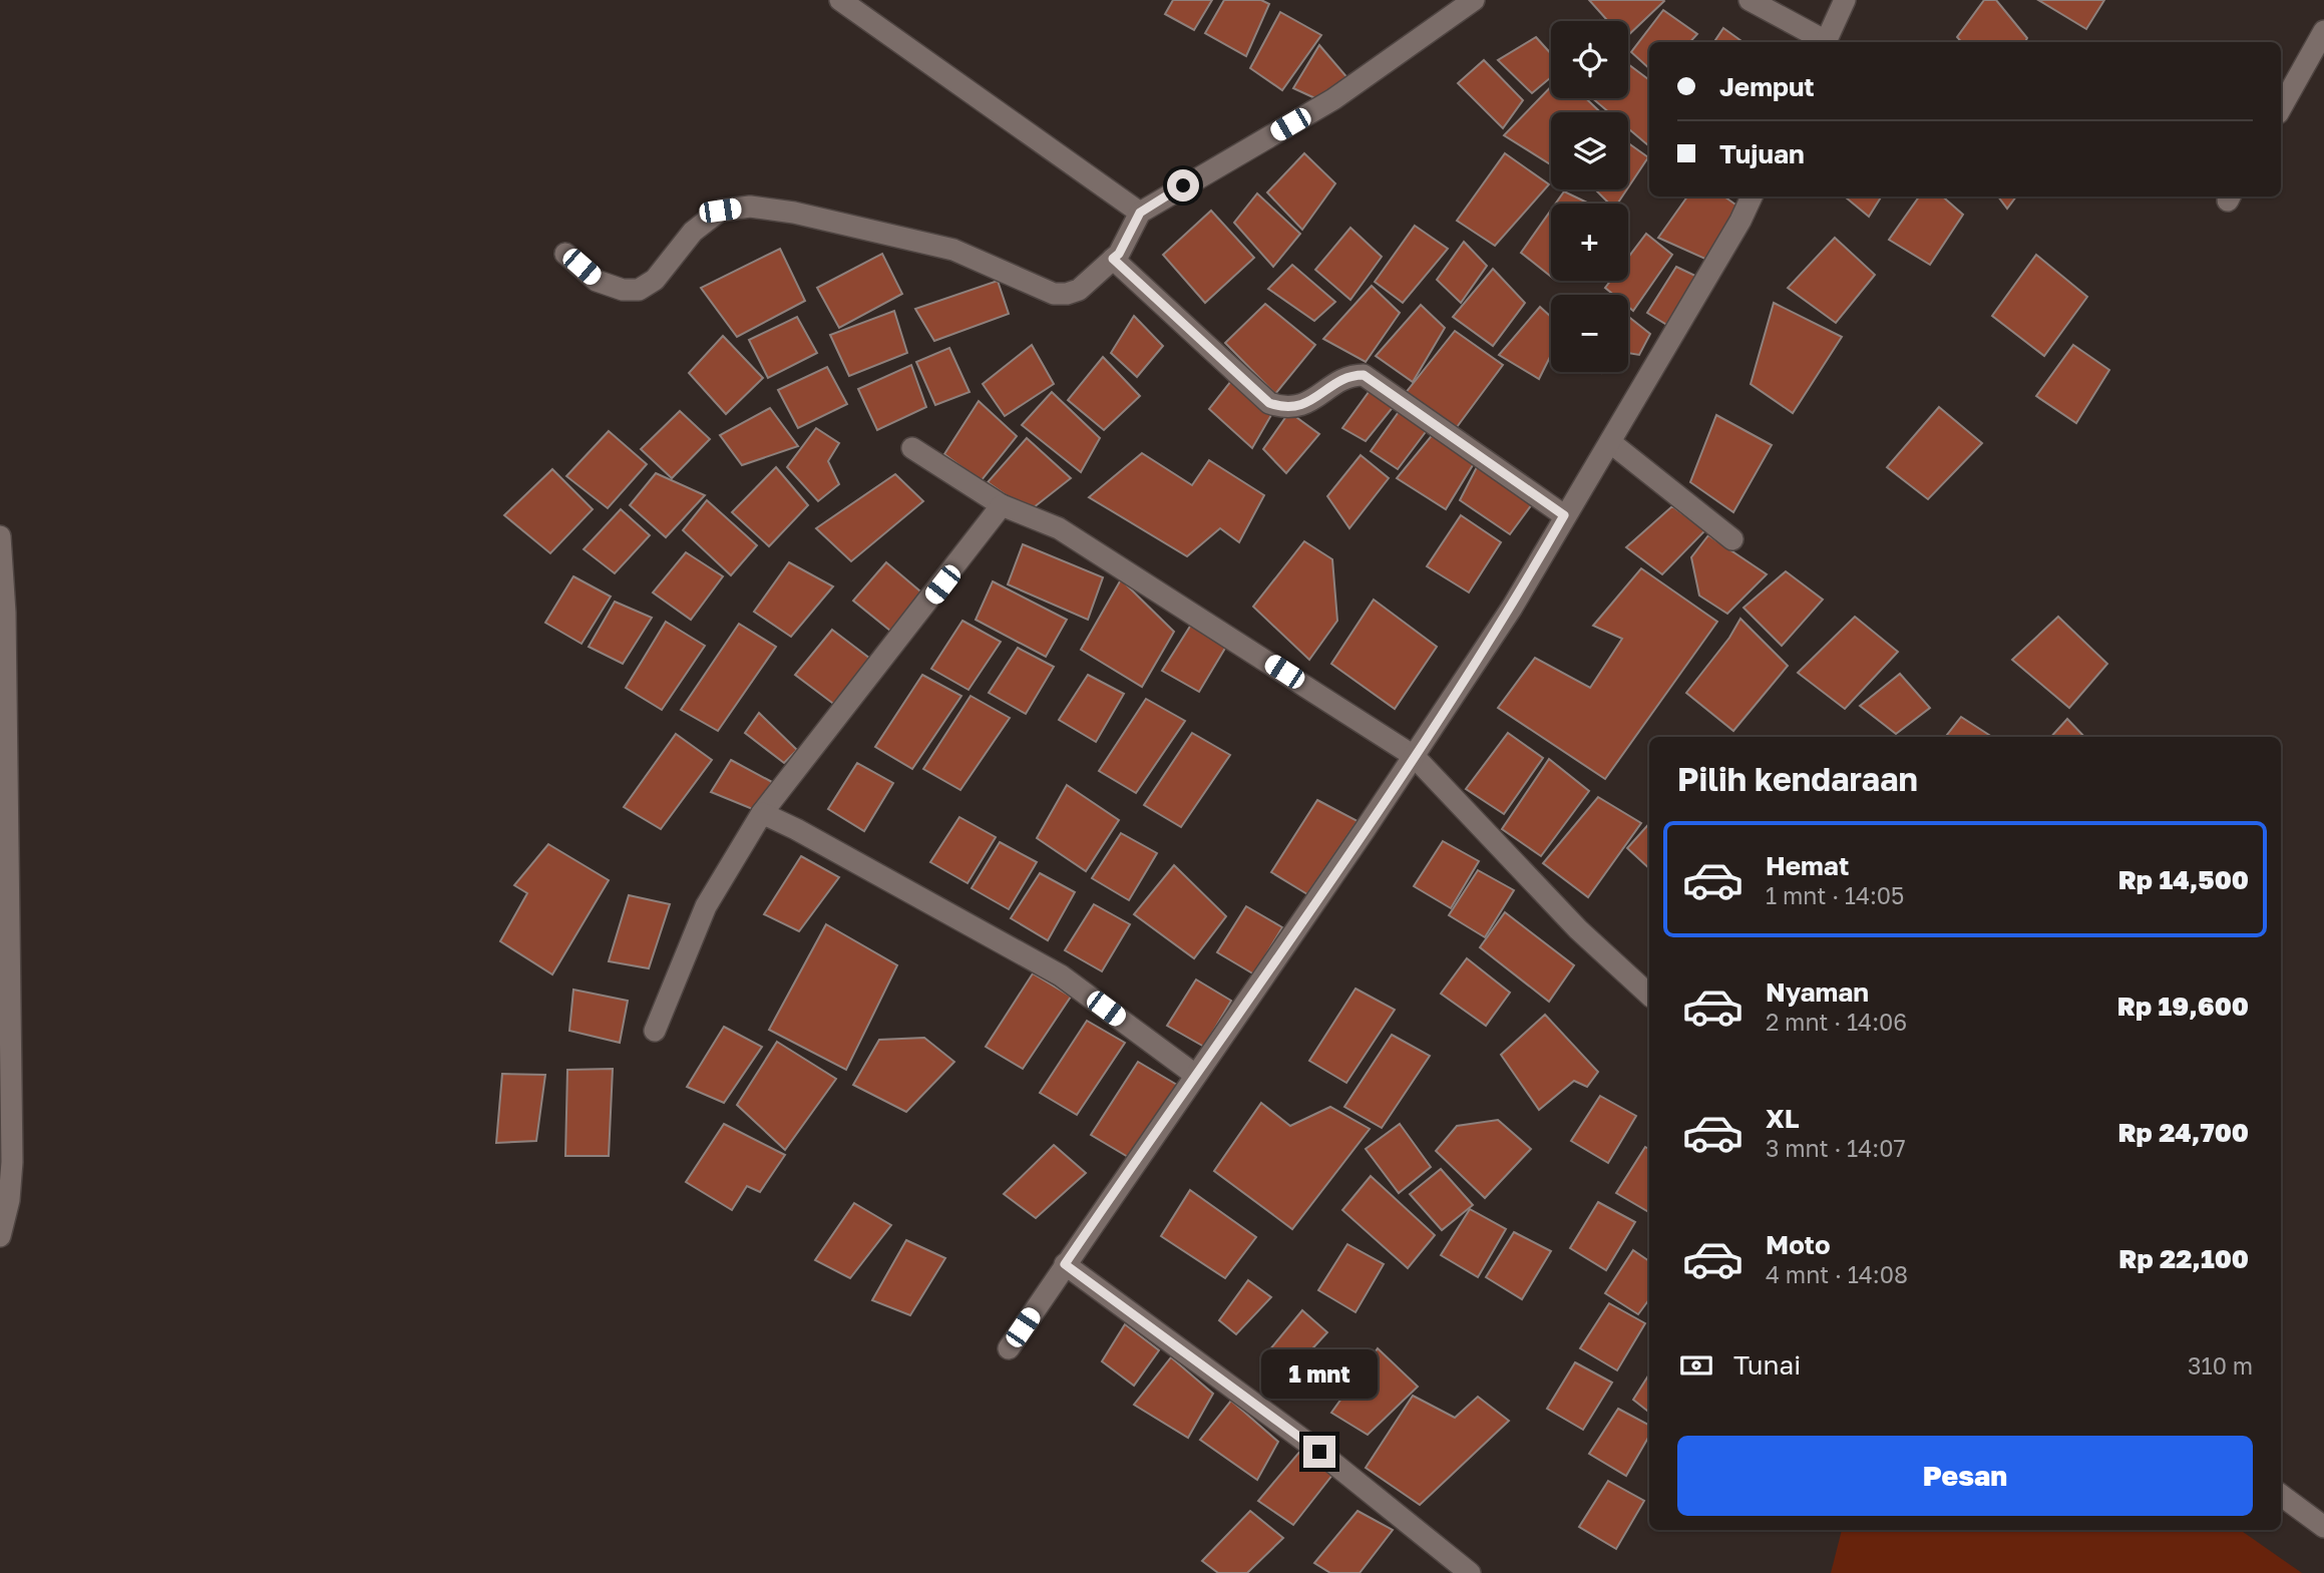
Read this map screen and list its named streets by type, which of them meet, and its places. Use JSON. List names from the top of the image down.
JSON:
{
  "page": {
    "map_buttons": ["+", "−"],
    "banner": ["Jemput", "Tujuan"],
    "heading": "Pilih kendaraan",
    "list": [
      {
        "name": "Hemat",
        "note": "1 mnt · 14:05",
        "value": "Rp 14,500"
      },
      {
        "name": "Nyaman",
        "note": "2 mnt · 14:06",
        "value": "Rp 19,600"
      },
      {
        "name": "XL",
        "note": "3 mnt · 14:07",
        "value": "Rp 24,700"
      },
      {
        "name": "Moto",
        "note": "4 mnt · 14:08",
        "value": "Rp 22,100"
      }
    ],
    "pay": ["Tunai", "310 m"],
    "bubble": "1 mnt",
    "buttons": "Pesan"
  }
}
